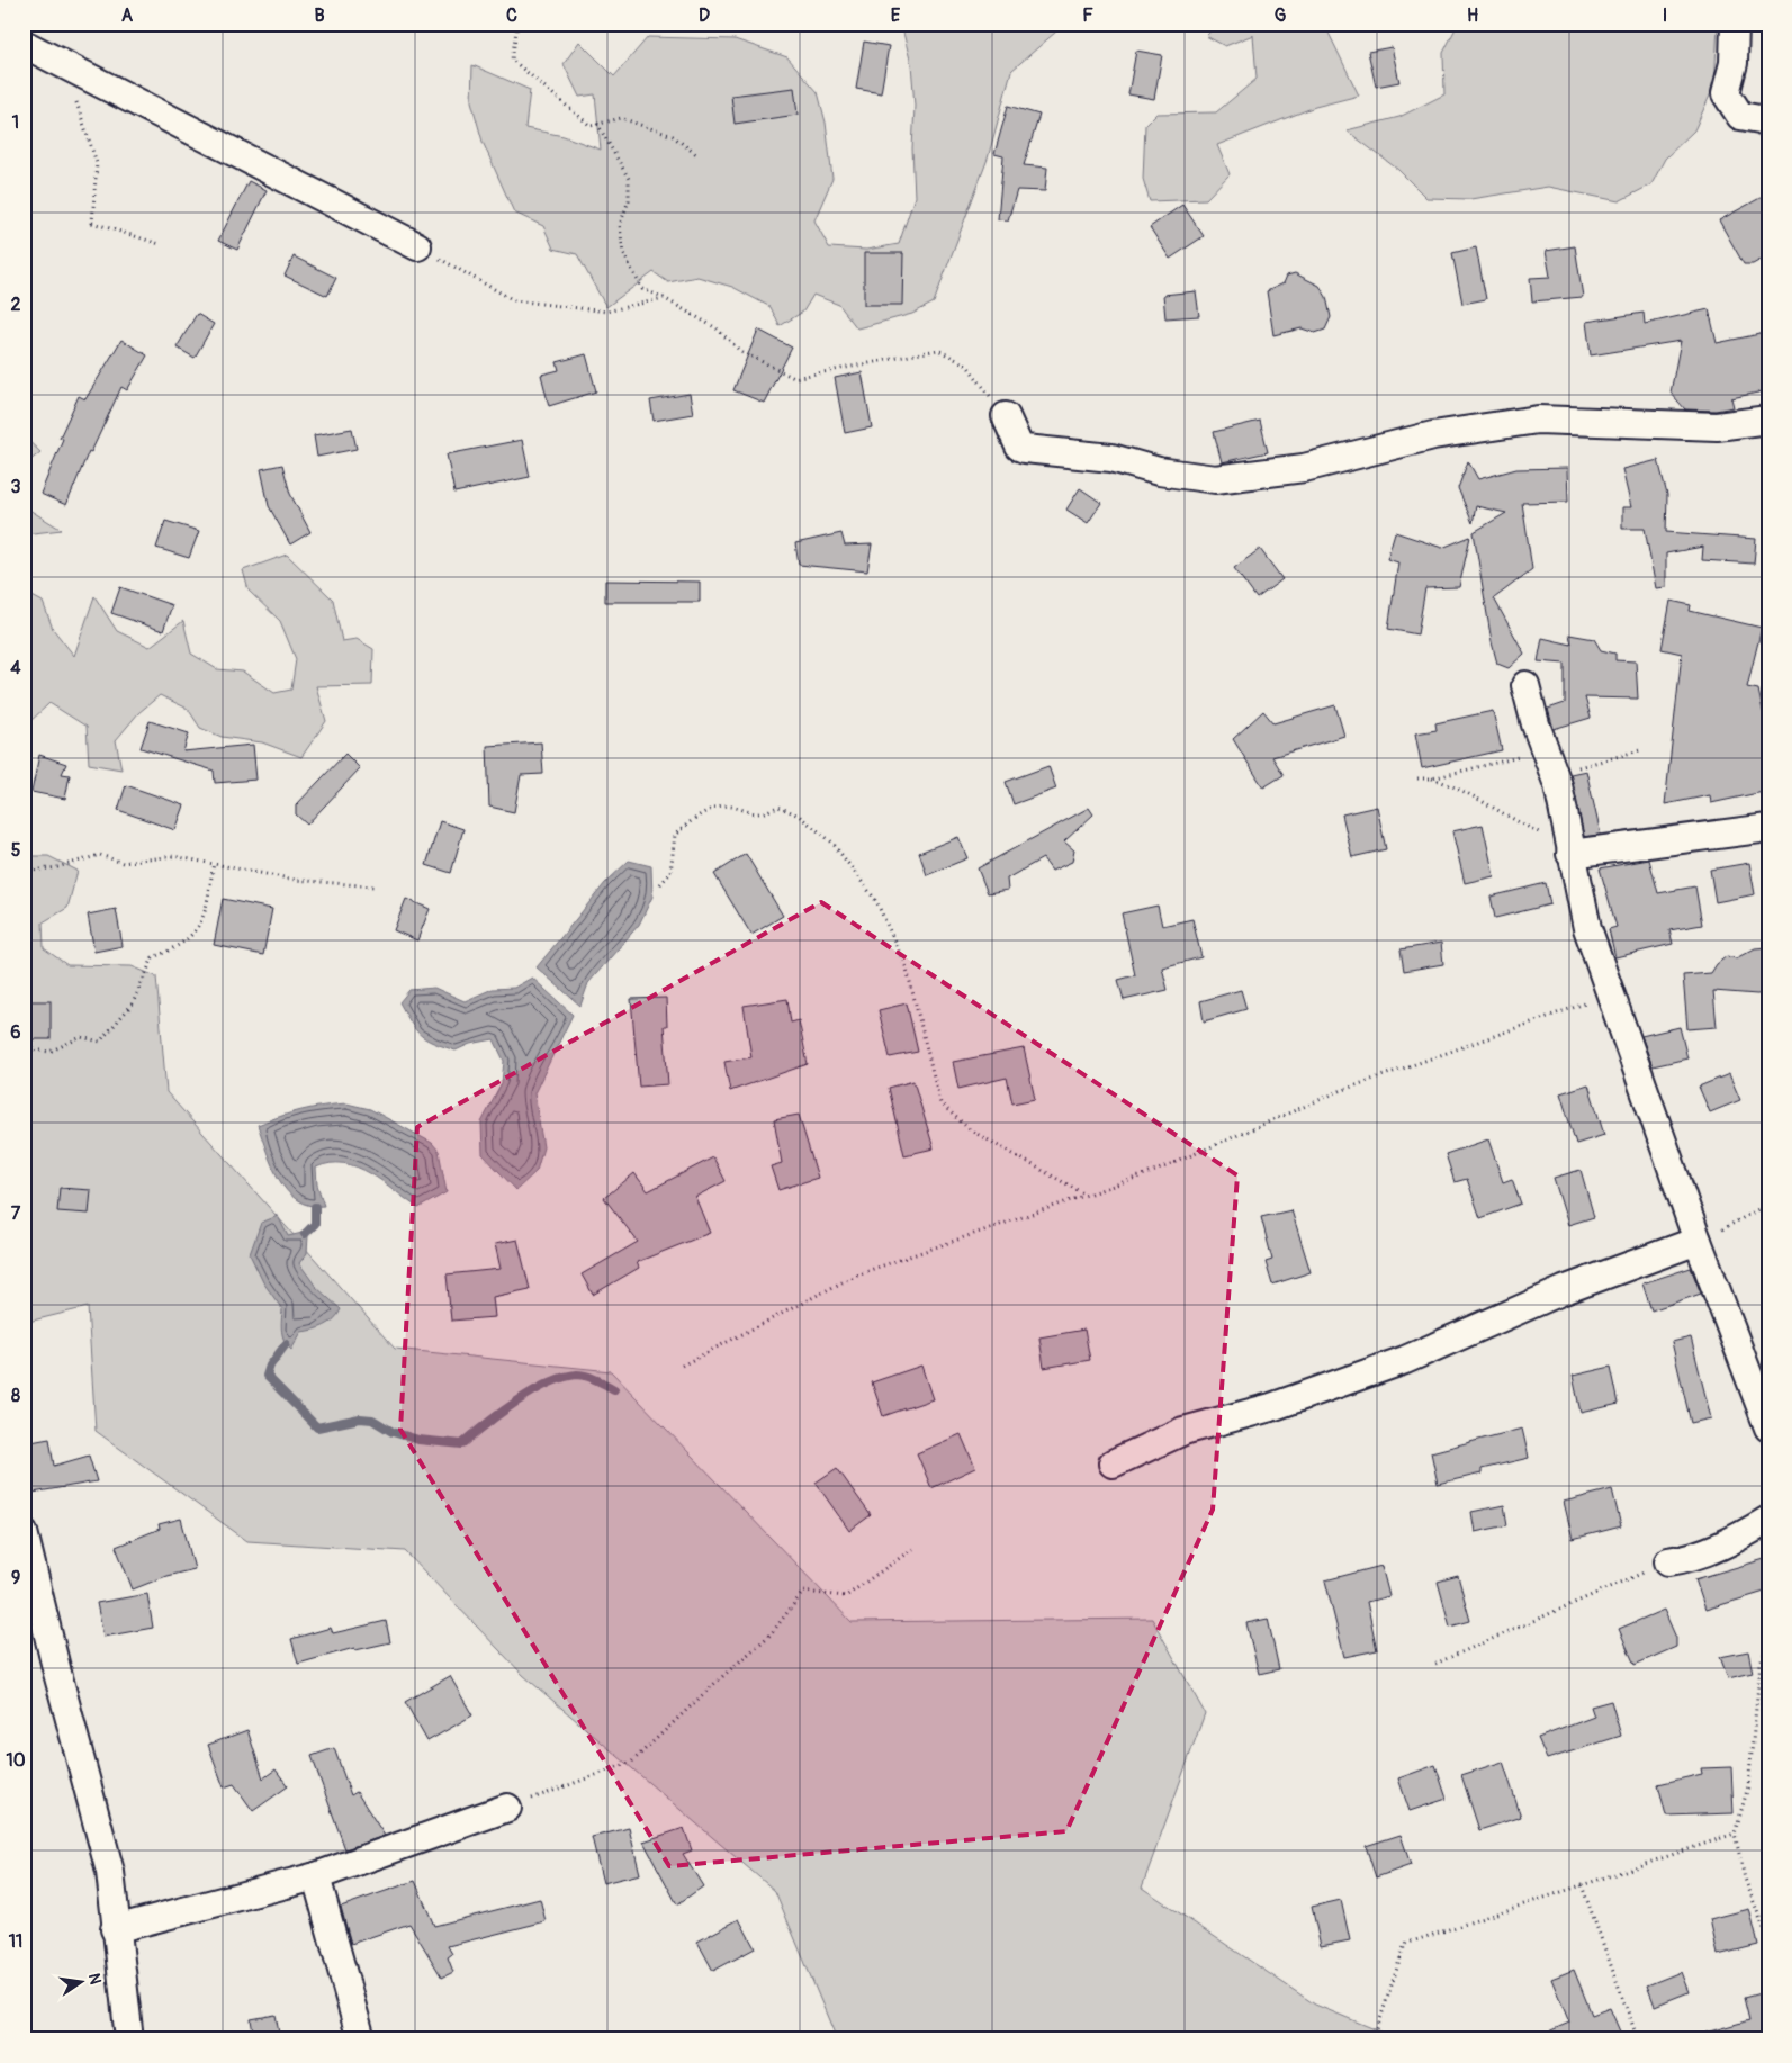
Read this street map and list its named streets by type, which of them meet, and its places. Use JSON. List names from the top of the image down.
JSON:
{
  "north": "right",
  "grid": {
    "columns": [
      "A",
      "B",
      "C",
      "D",
      "E",
      "F",
      "G",
      "H",
      "I"
    ],
    "rows": [
      "1",
      "2",
      "3",
      "4",
      "5",
      "6",
      "7",
      "8",
      "9",
      "10",
      "11"
    ]
  }
}
